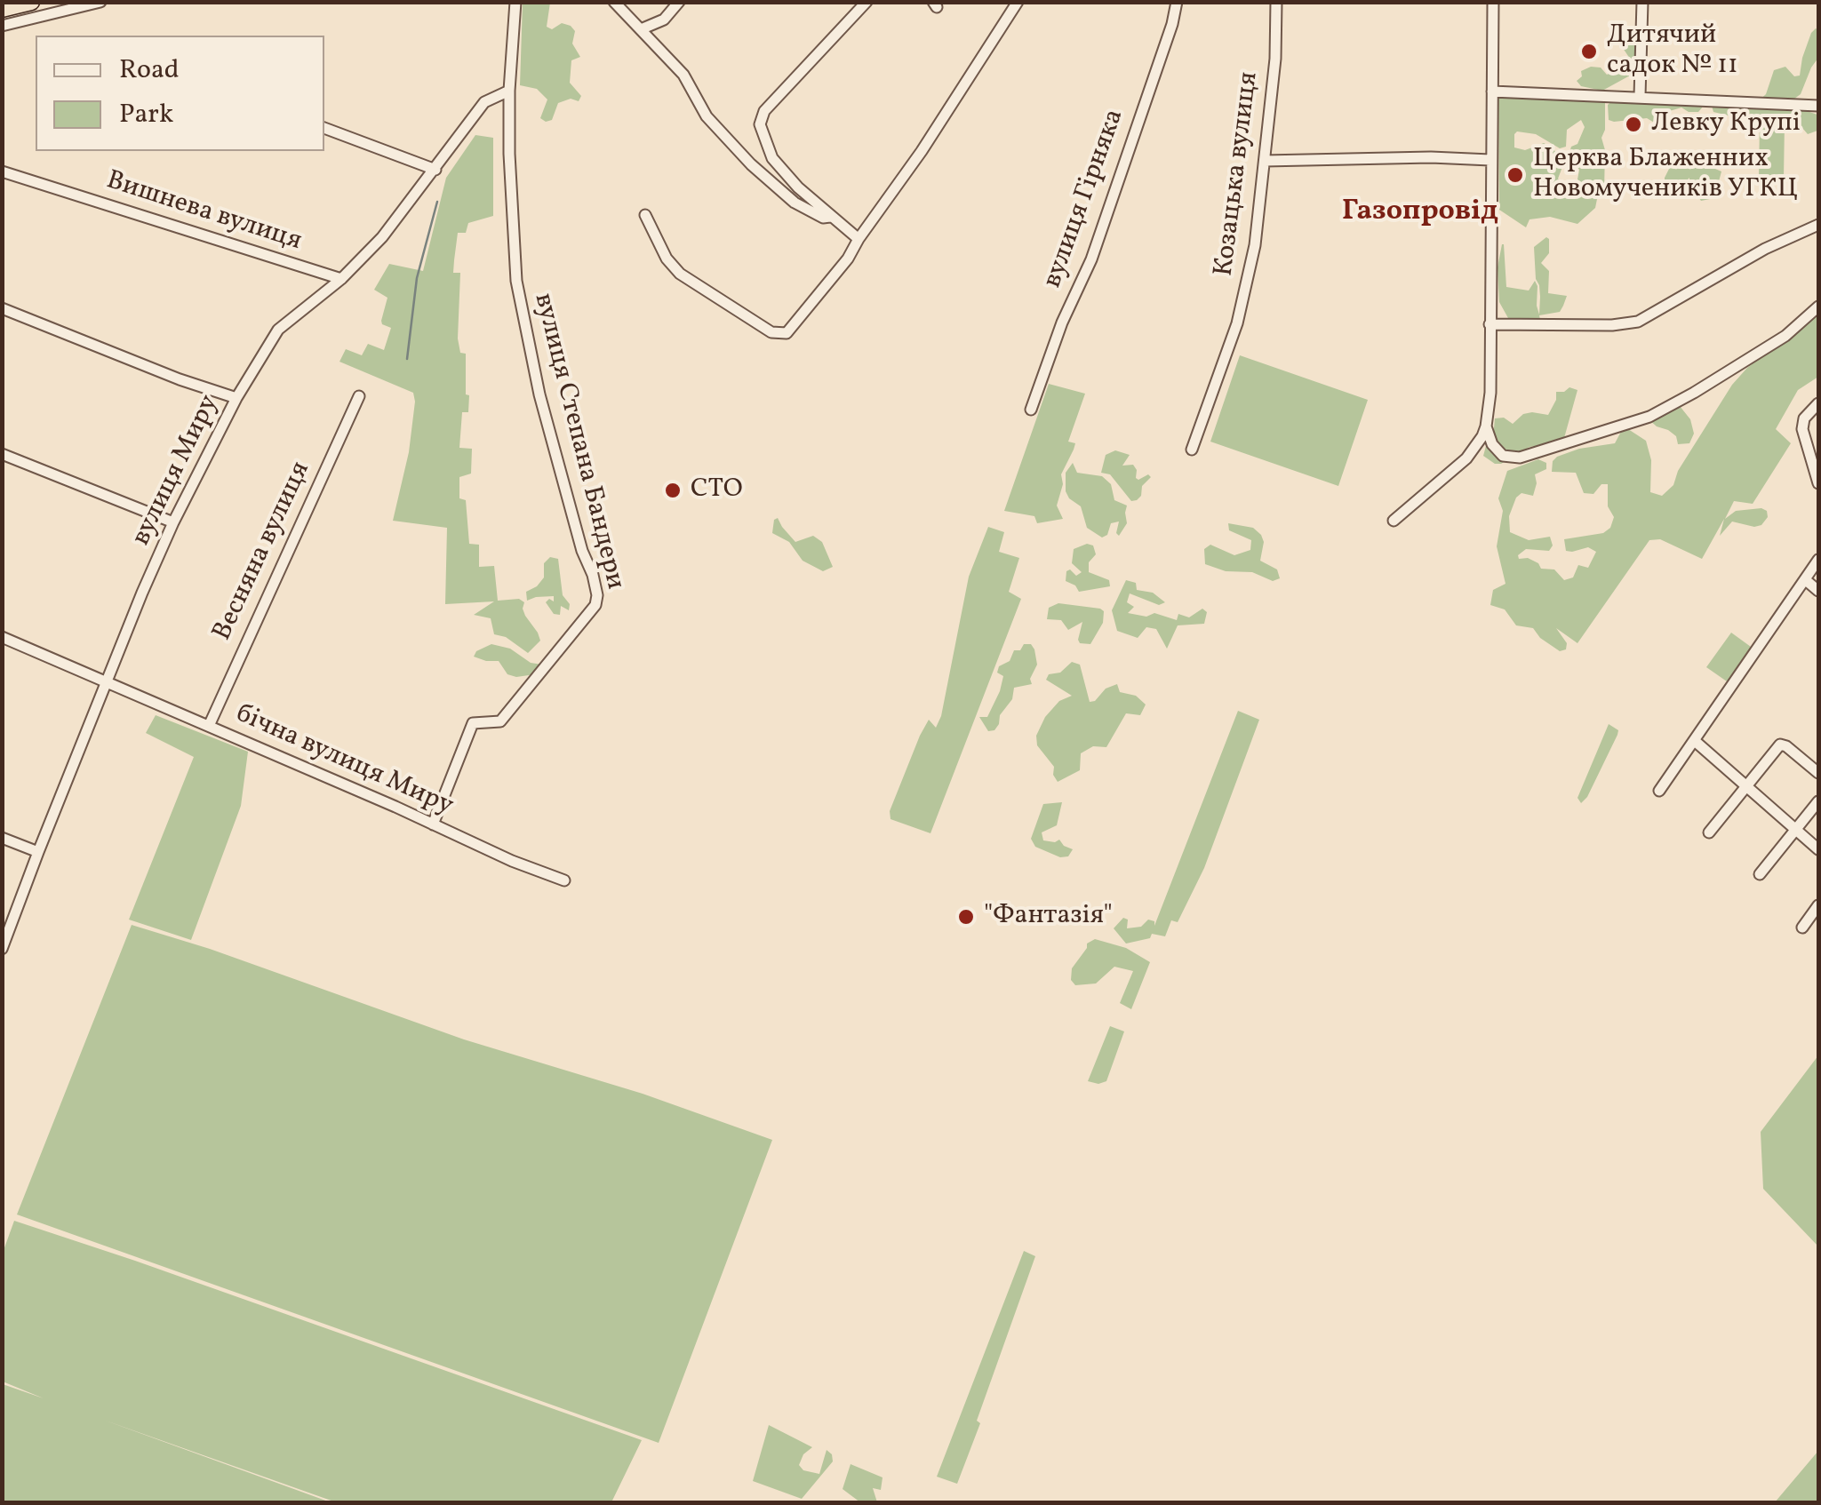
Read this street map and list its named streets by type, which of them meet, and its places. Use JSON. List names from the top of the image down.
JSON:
{
  "streets": {
    "street": [
      "Козацька вулиця",
      "вулиця Гірняка",
      "Вишнева вулиця",
      "вулиця Степана Бандери",
      "вулиця Миру",
      "Весняна вулиця",
      "бічна вулиця Миру"
    ]
  },
  "crossings": [
    ["Вишнева вулиця", "вулиця Миру"],
    ["вулиця Степана Бандери", "вулиця Миру"],
    ["вулиця Степана Бандери", "бічна вулиця Миру"],
    ["вулиця Миру", "бічна вулиця Миру"],
    ["Весняна вулиця", "бічна вулиця Миру"]
  ],
  "districts": ["Газопровід"],
  "places": [
    "Дитячий садок № 11",
    "Левку Крупі",
    "Церква Блаженних Новомучеників УГКЦ",
    "СТО",
    "\"Фантазія\""
  ],
  "legend": ["Road", "Park"]
}
